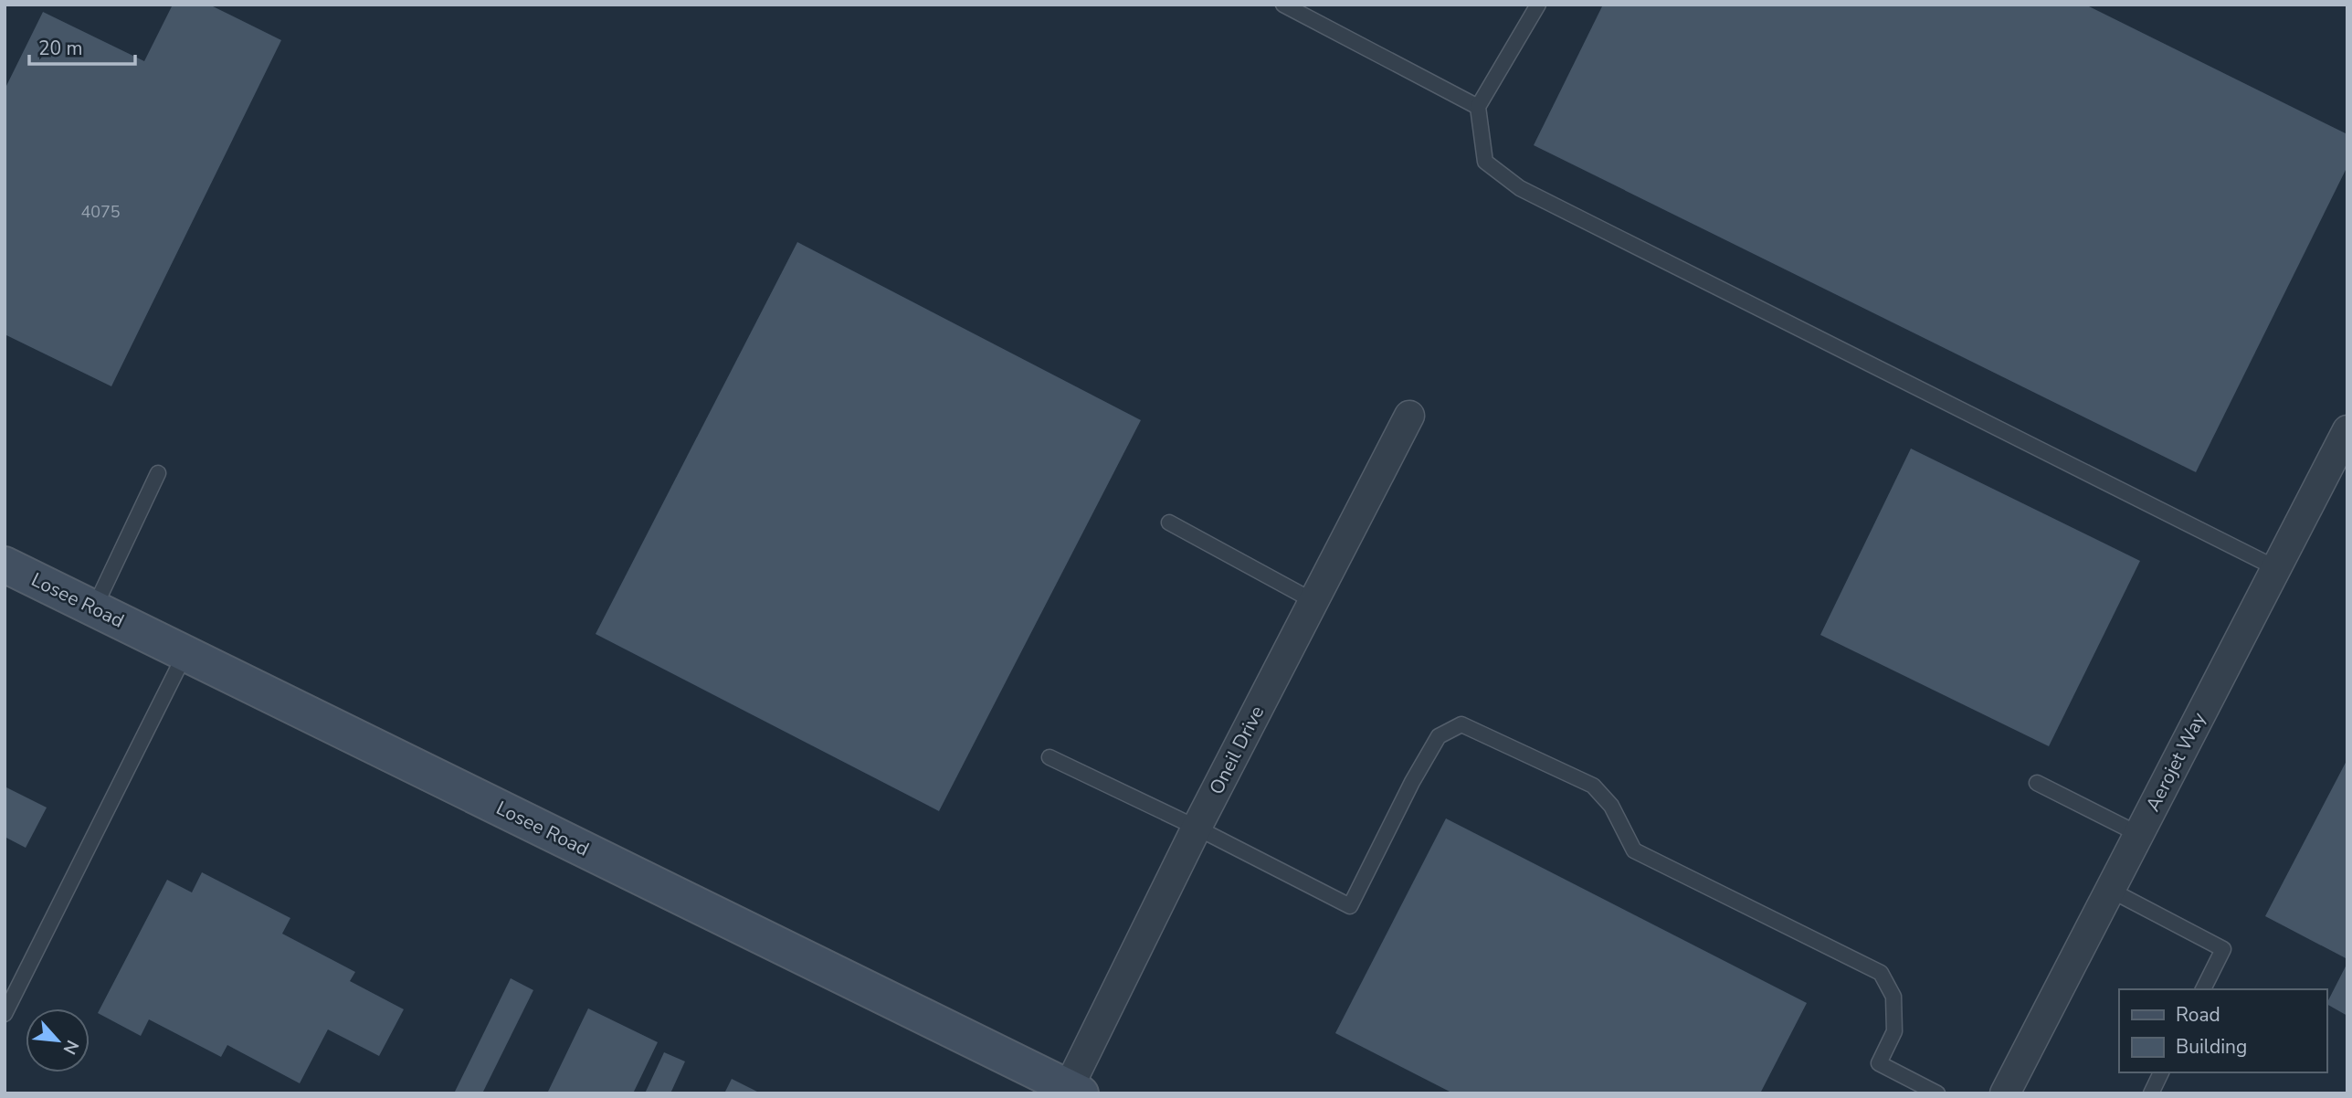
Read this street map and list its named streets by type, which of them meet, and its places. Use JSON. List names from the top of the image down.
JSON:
{
  "streets": {
    "main road": ["Losee Road"],
    "street": ["Oneil Drive", "Aerojet Way"]
  },
  "crossings": [
    ["Losee Road", "Oneil Drive"]
  ],
  "house_numbers": ["4075"],
  "legend": ["Road", "Building"],
  "scale_bar": "20 m",
  "north": "bottom right"
}
